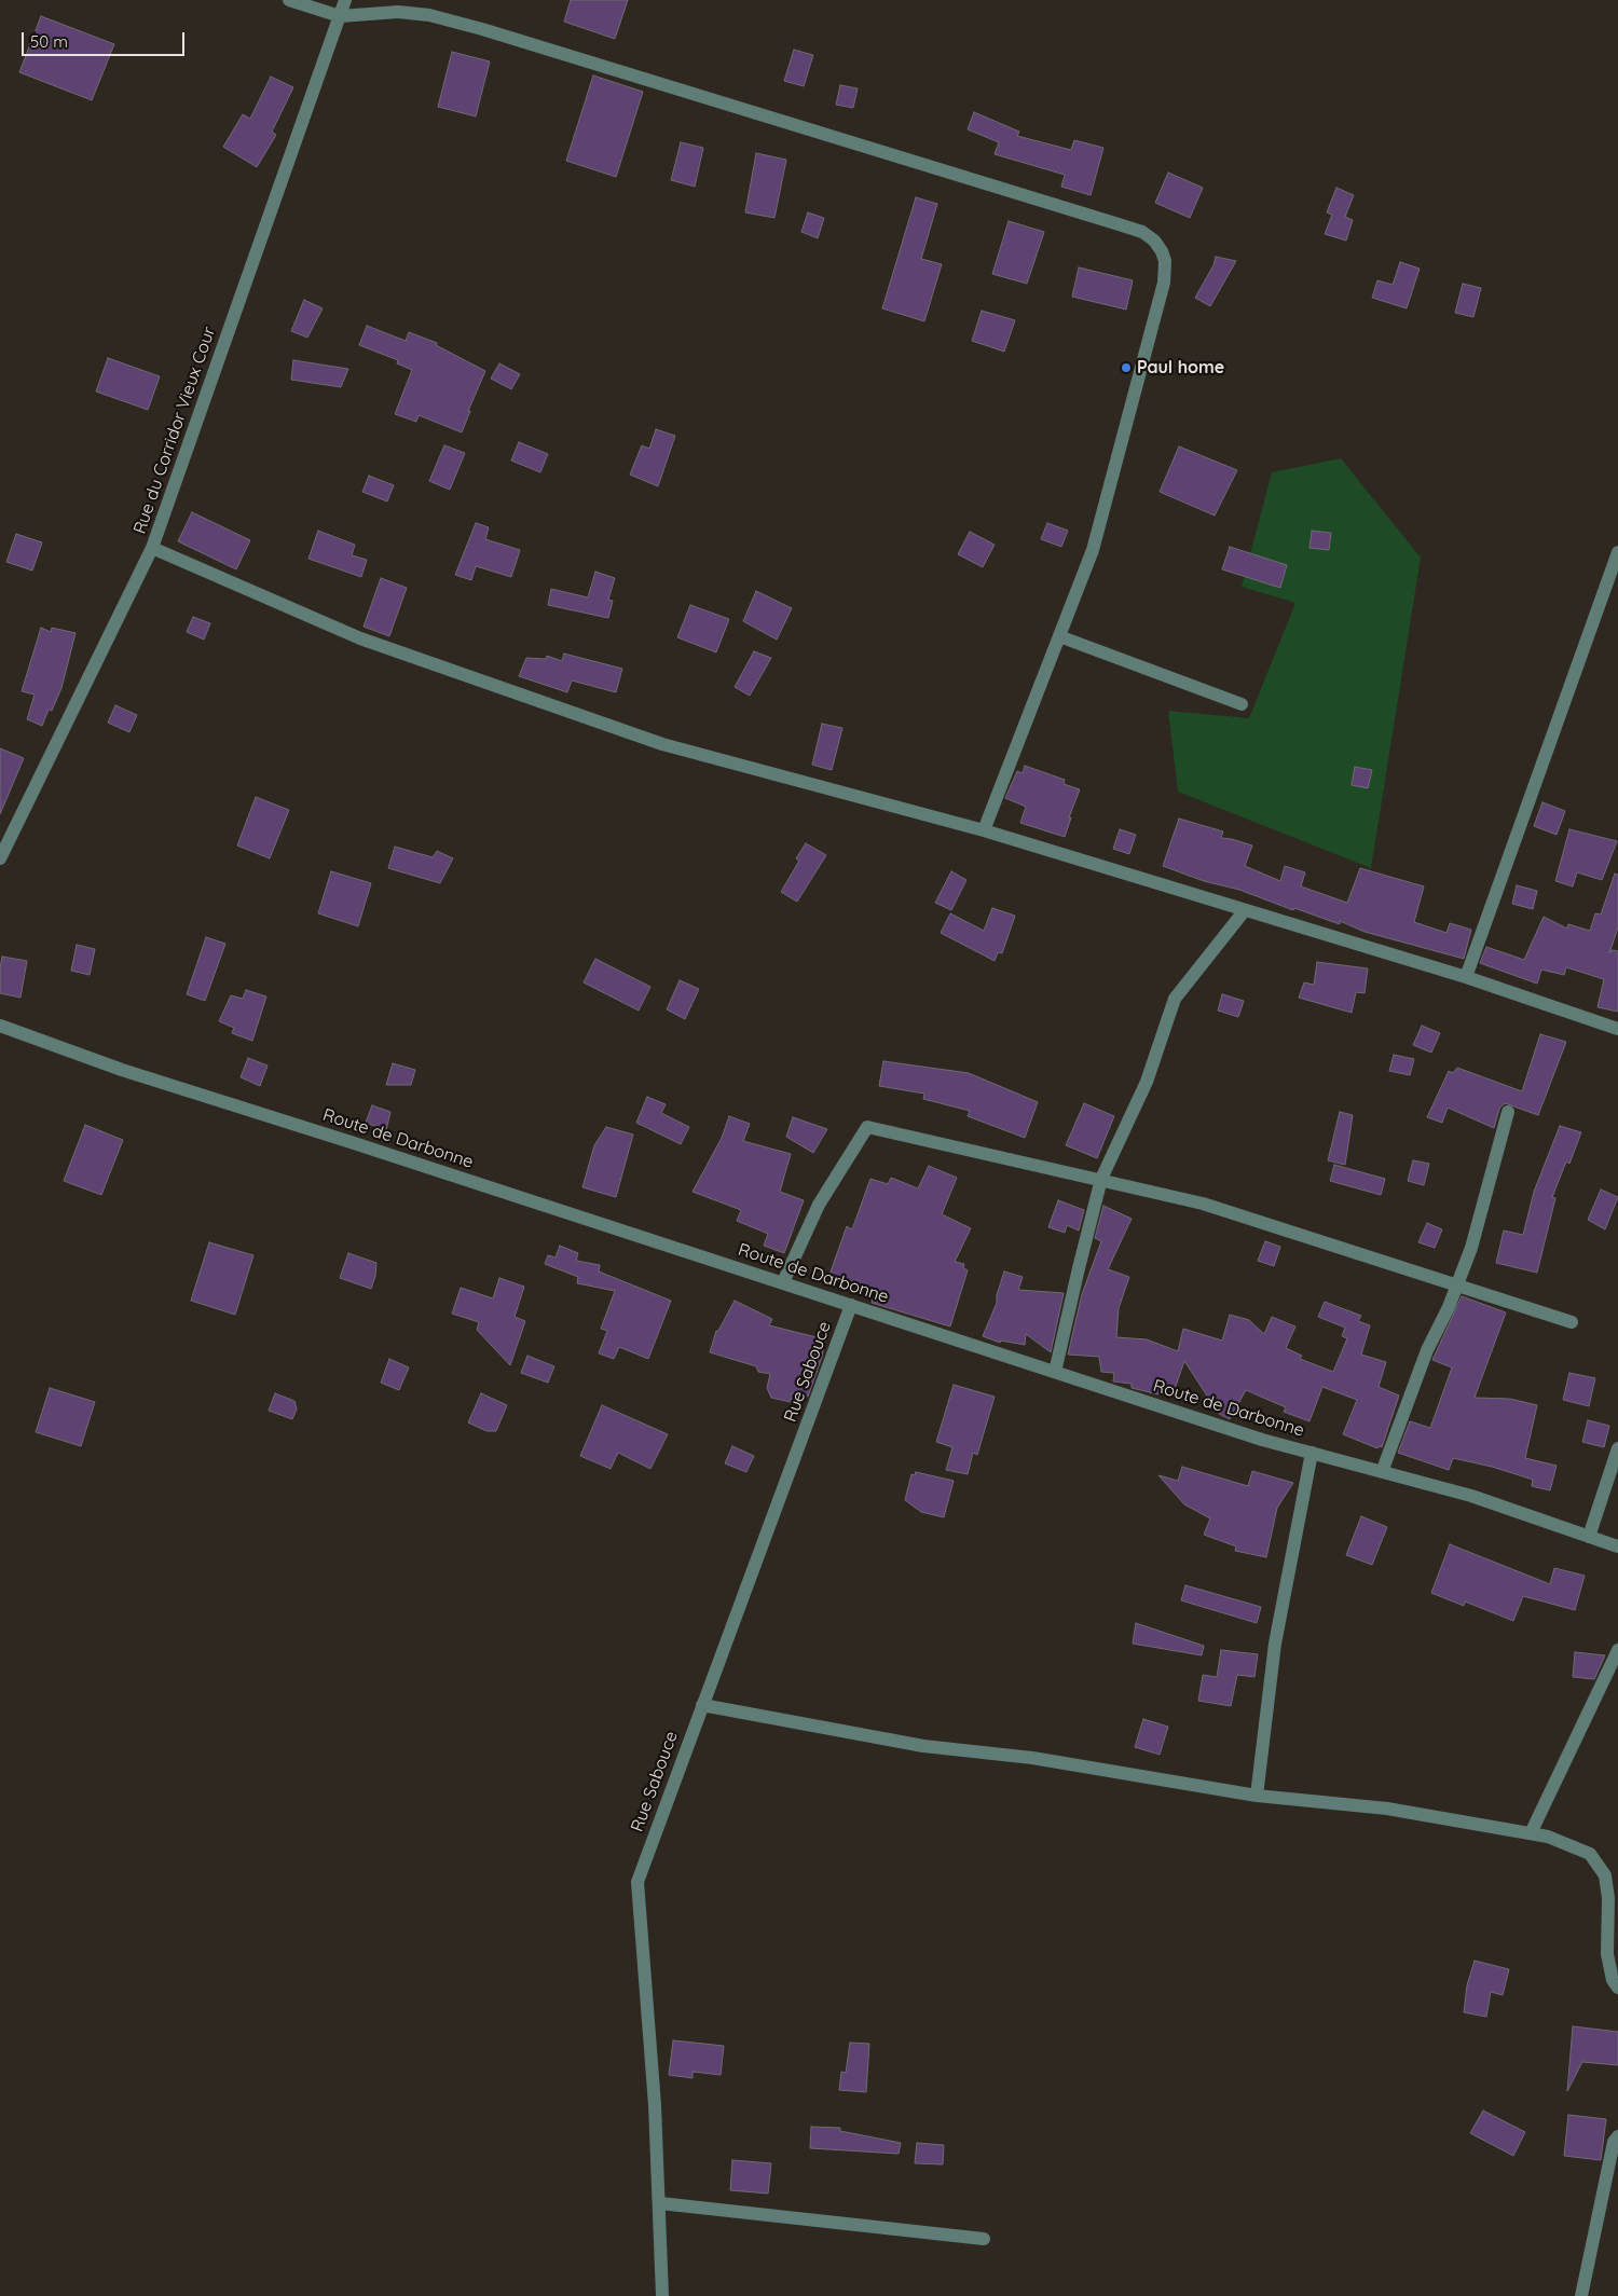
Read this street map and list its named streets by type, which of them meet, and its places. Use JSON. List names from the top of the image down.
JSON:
{
  "streets": {
    "street": ["Rue du Corridor Vieux Cour", "Route de Darbonne", "Rue Sabouce"]
  },
  "crossings": [
    ["Route de Darbonne", "Rue Sabouce"]
  ],
  "places": ["Paul home"],
  "scale_bar": "50 m"
}
